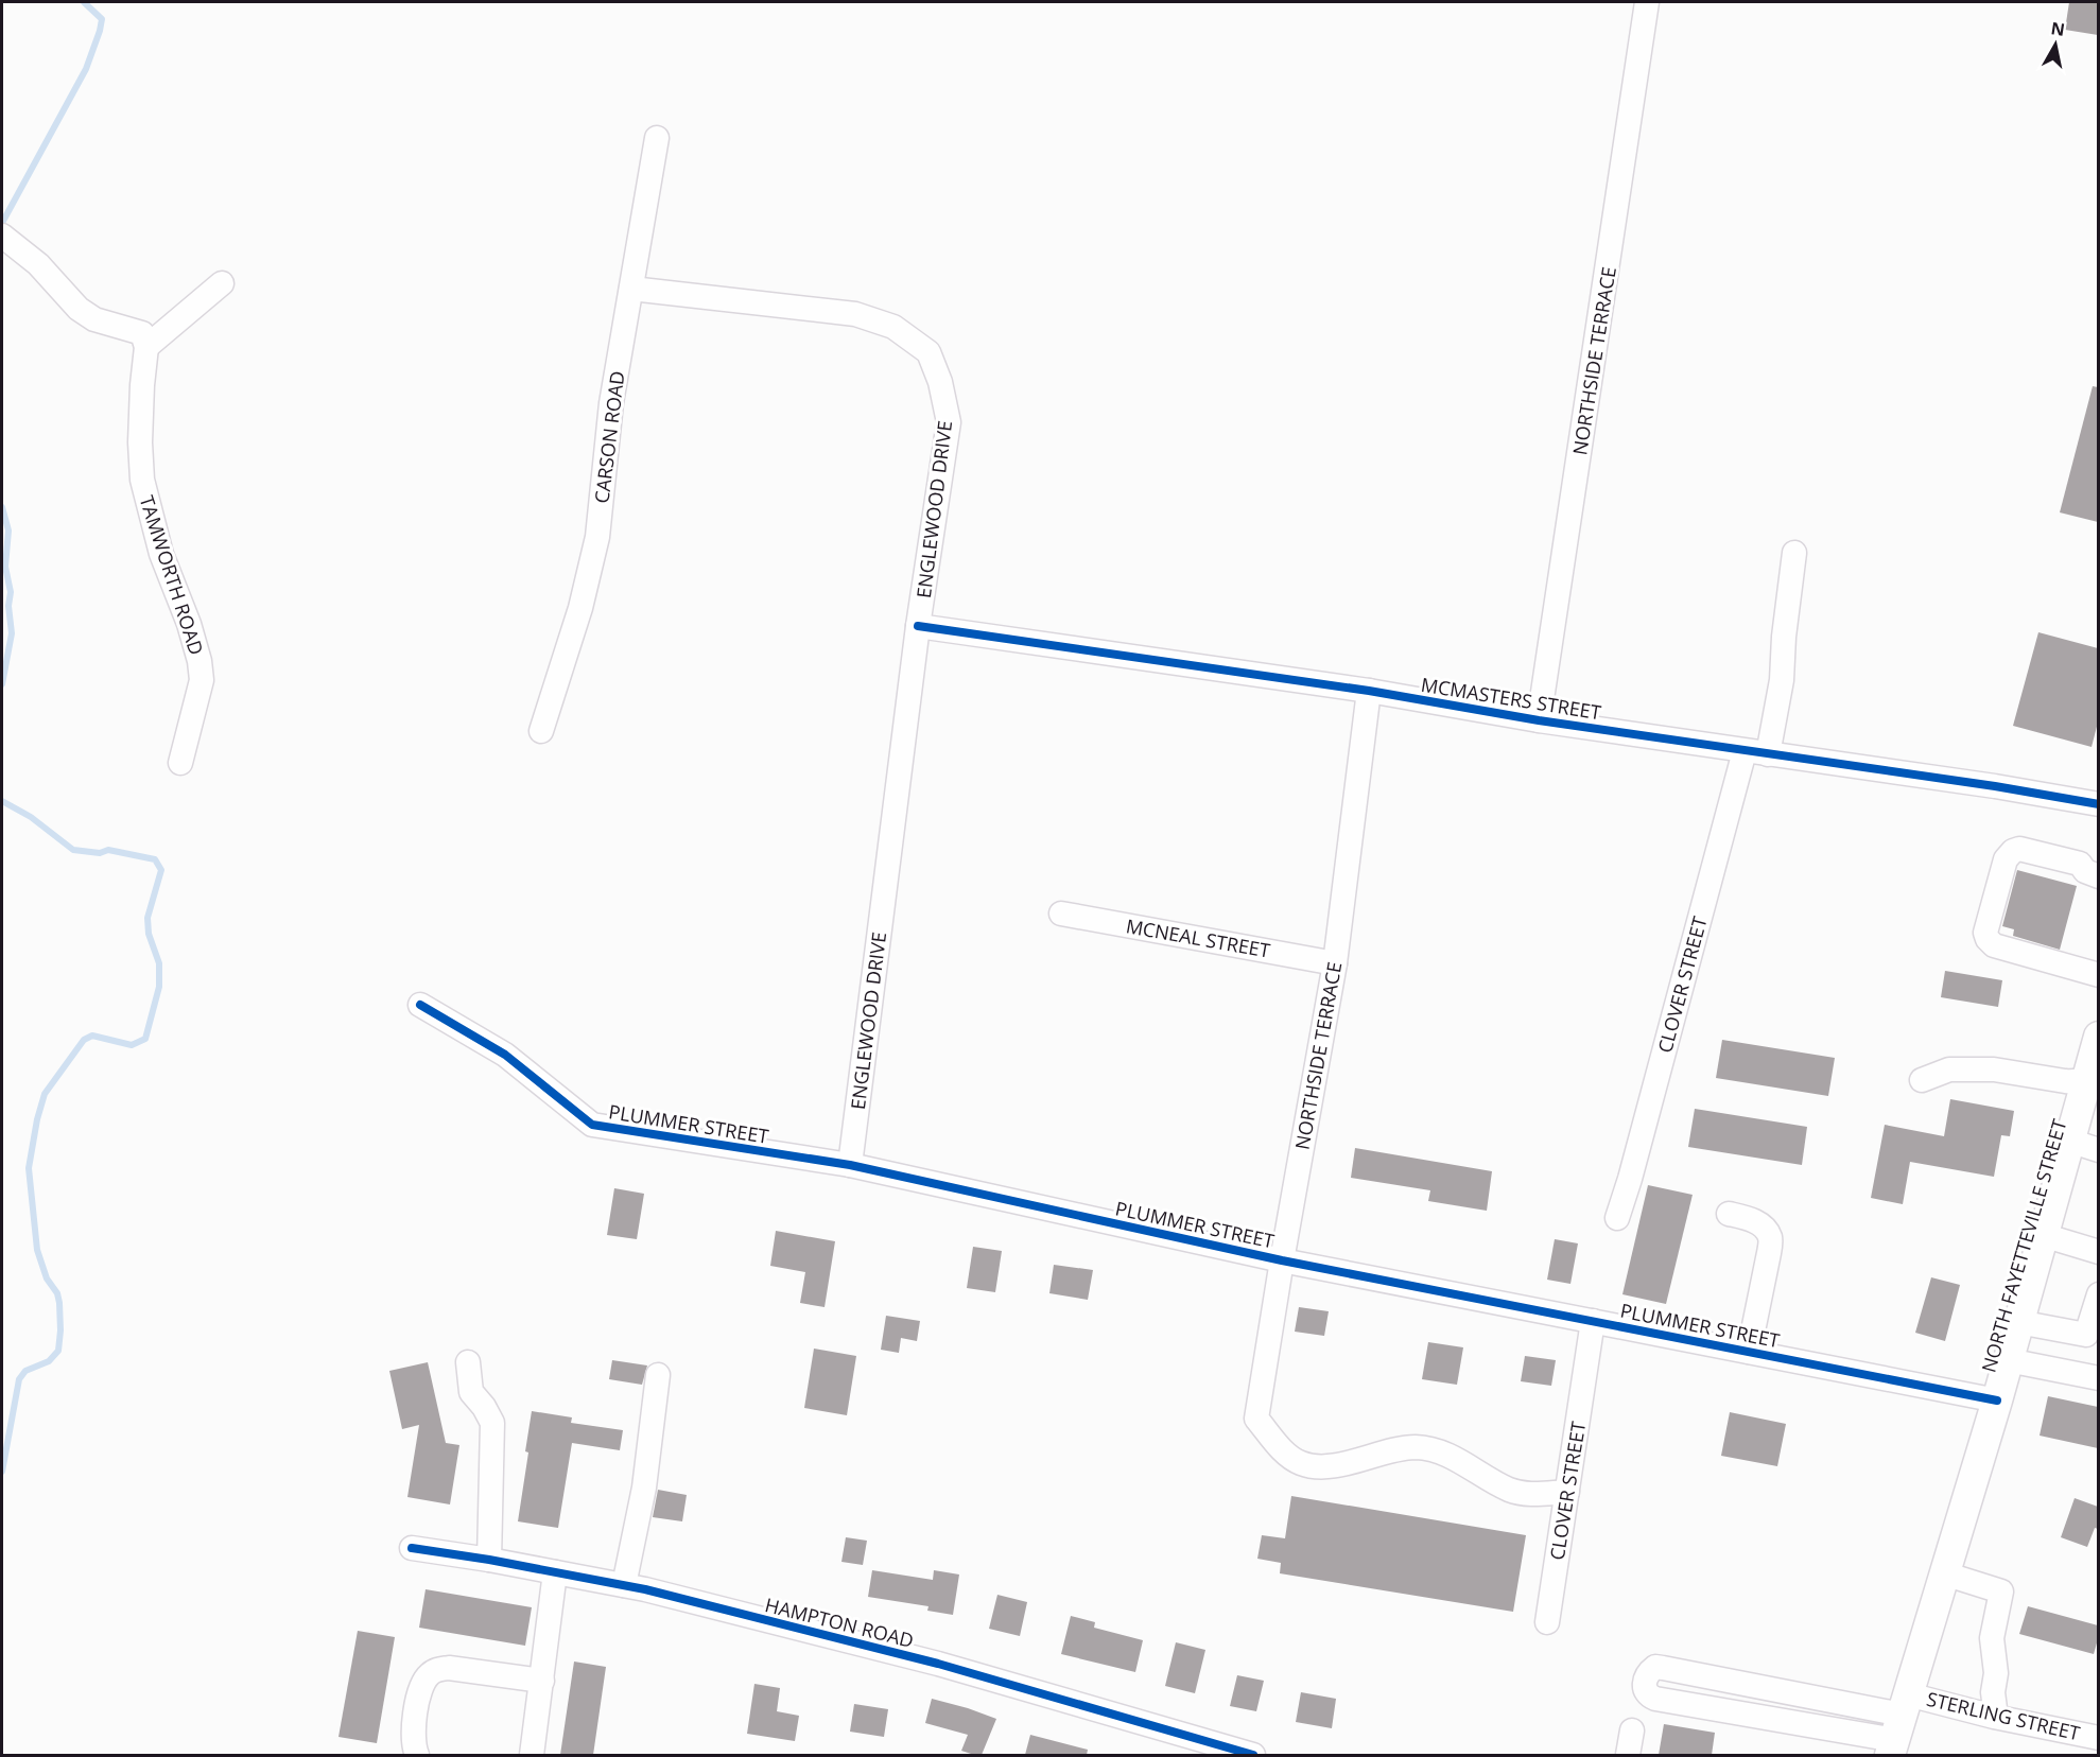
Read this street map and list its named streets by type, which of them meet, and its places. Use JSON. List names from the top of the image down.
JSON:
{
  "streets": {
    "main road": ["NORTH FAYETTEVILLE STREET"],
    "street": [
      "NORTHSIDE TERRACE",
      "CARSON ROAD",
      "ENGLEWOOD DRIVE",
      "TAMWORTH ROAD",
      "MCMASTERS STREET",
      "MCNEAL STREET",
      "CLOVER STREET",
      "PLUMMER STREET",
      "HAMPTON ROAD",
      "STERLING STREET"
    ]
  },
  "crossings": [
    ["NORTHSIDE TERRACE", "MCMASTERS STREET"],
    ["NORTHSIDE TERRACE", "MCNEAL STREET"],
    ["NORTHSIDE TERRACE", "CLOVER STREET"],
    ["NORTHSIDE TERRACE", "PLUMMER STREET"],
    ["CARSON ROAD", "ENGLEWOOD DRIVE"],
    ["ENGLEWOOD DRIVE", "MCMASTERS STREET"],
    ["ENGLEWOOD DRIVE", "PLUMMER STREET"],
    ["MCMASTERS STREET", "CLOVER STREET"],
    ["CLOVER STREET", "PLUMMER STREET"],
    ["PLUMMER STREET", "NORTH FAYETTEVILLE STREET"],
    ["NORTH FAYETTEVILLE STREET", "STERLING STREET"]
  ],
  "north": "top"
}
